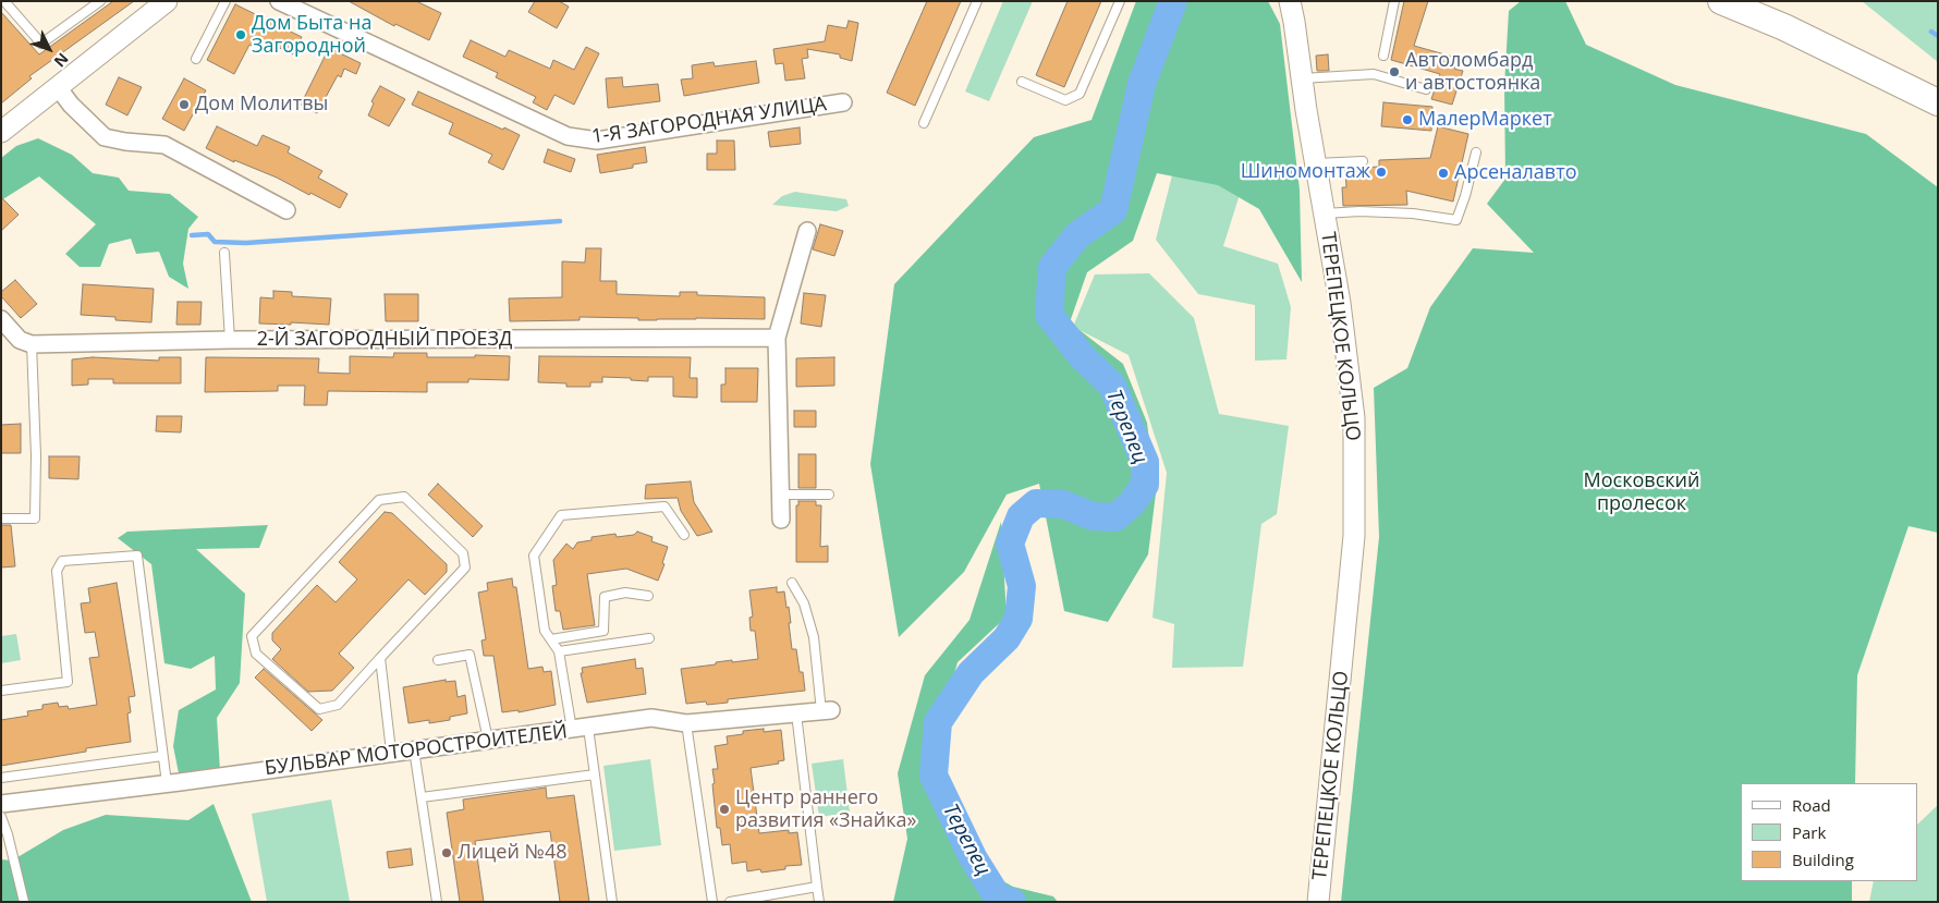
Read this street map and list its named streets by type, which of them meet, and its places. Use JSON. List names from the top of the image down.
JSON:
{
  "streets": {
    "street": [
      "1-Я ЗАГОРОДНАЯ УЛИЦА",
      "ТЕРЕПЕЦКОЕ КОЛЬЦО",
      "2-Й ЗАГОРОДНЫЙ ПРОЕЗД",
      "БУЛЬВАР МОТОРОСТРОИТЕЛЕЙ"
    ]
  },
  "water": ["Терепец"],
  "parks": ["Московский пролесок"],
  "places": [
    "Дом Быта на Загородной",
    "Автоломбард и автостоянка",
    "Дом Молитвы",
    "МалерМаркет",
    "Шиномонтаж",
    "Арсеналавто",
    "Центр раннего развития «Знайка»",
    "Лицей №48"
  ],
  "legend": ["Road", "Park", "Building"],
  "north": "bottom right"
}
